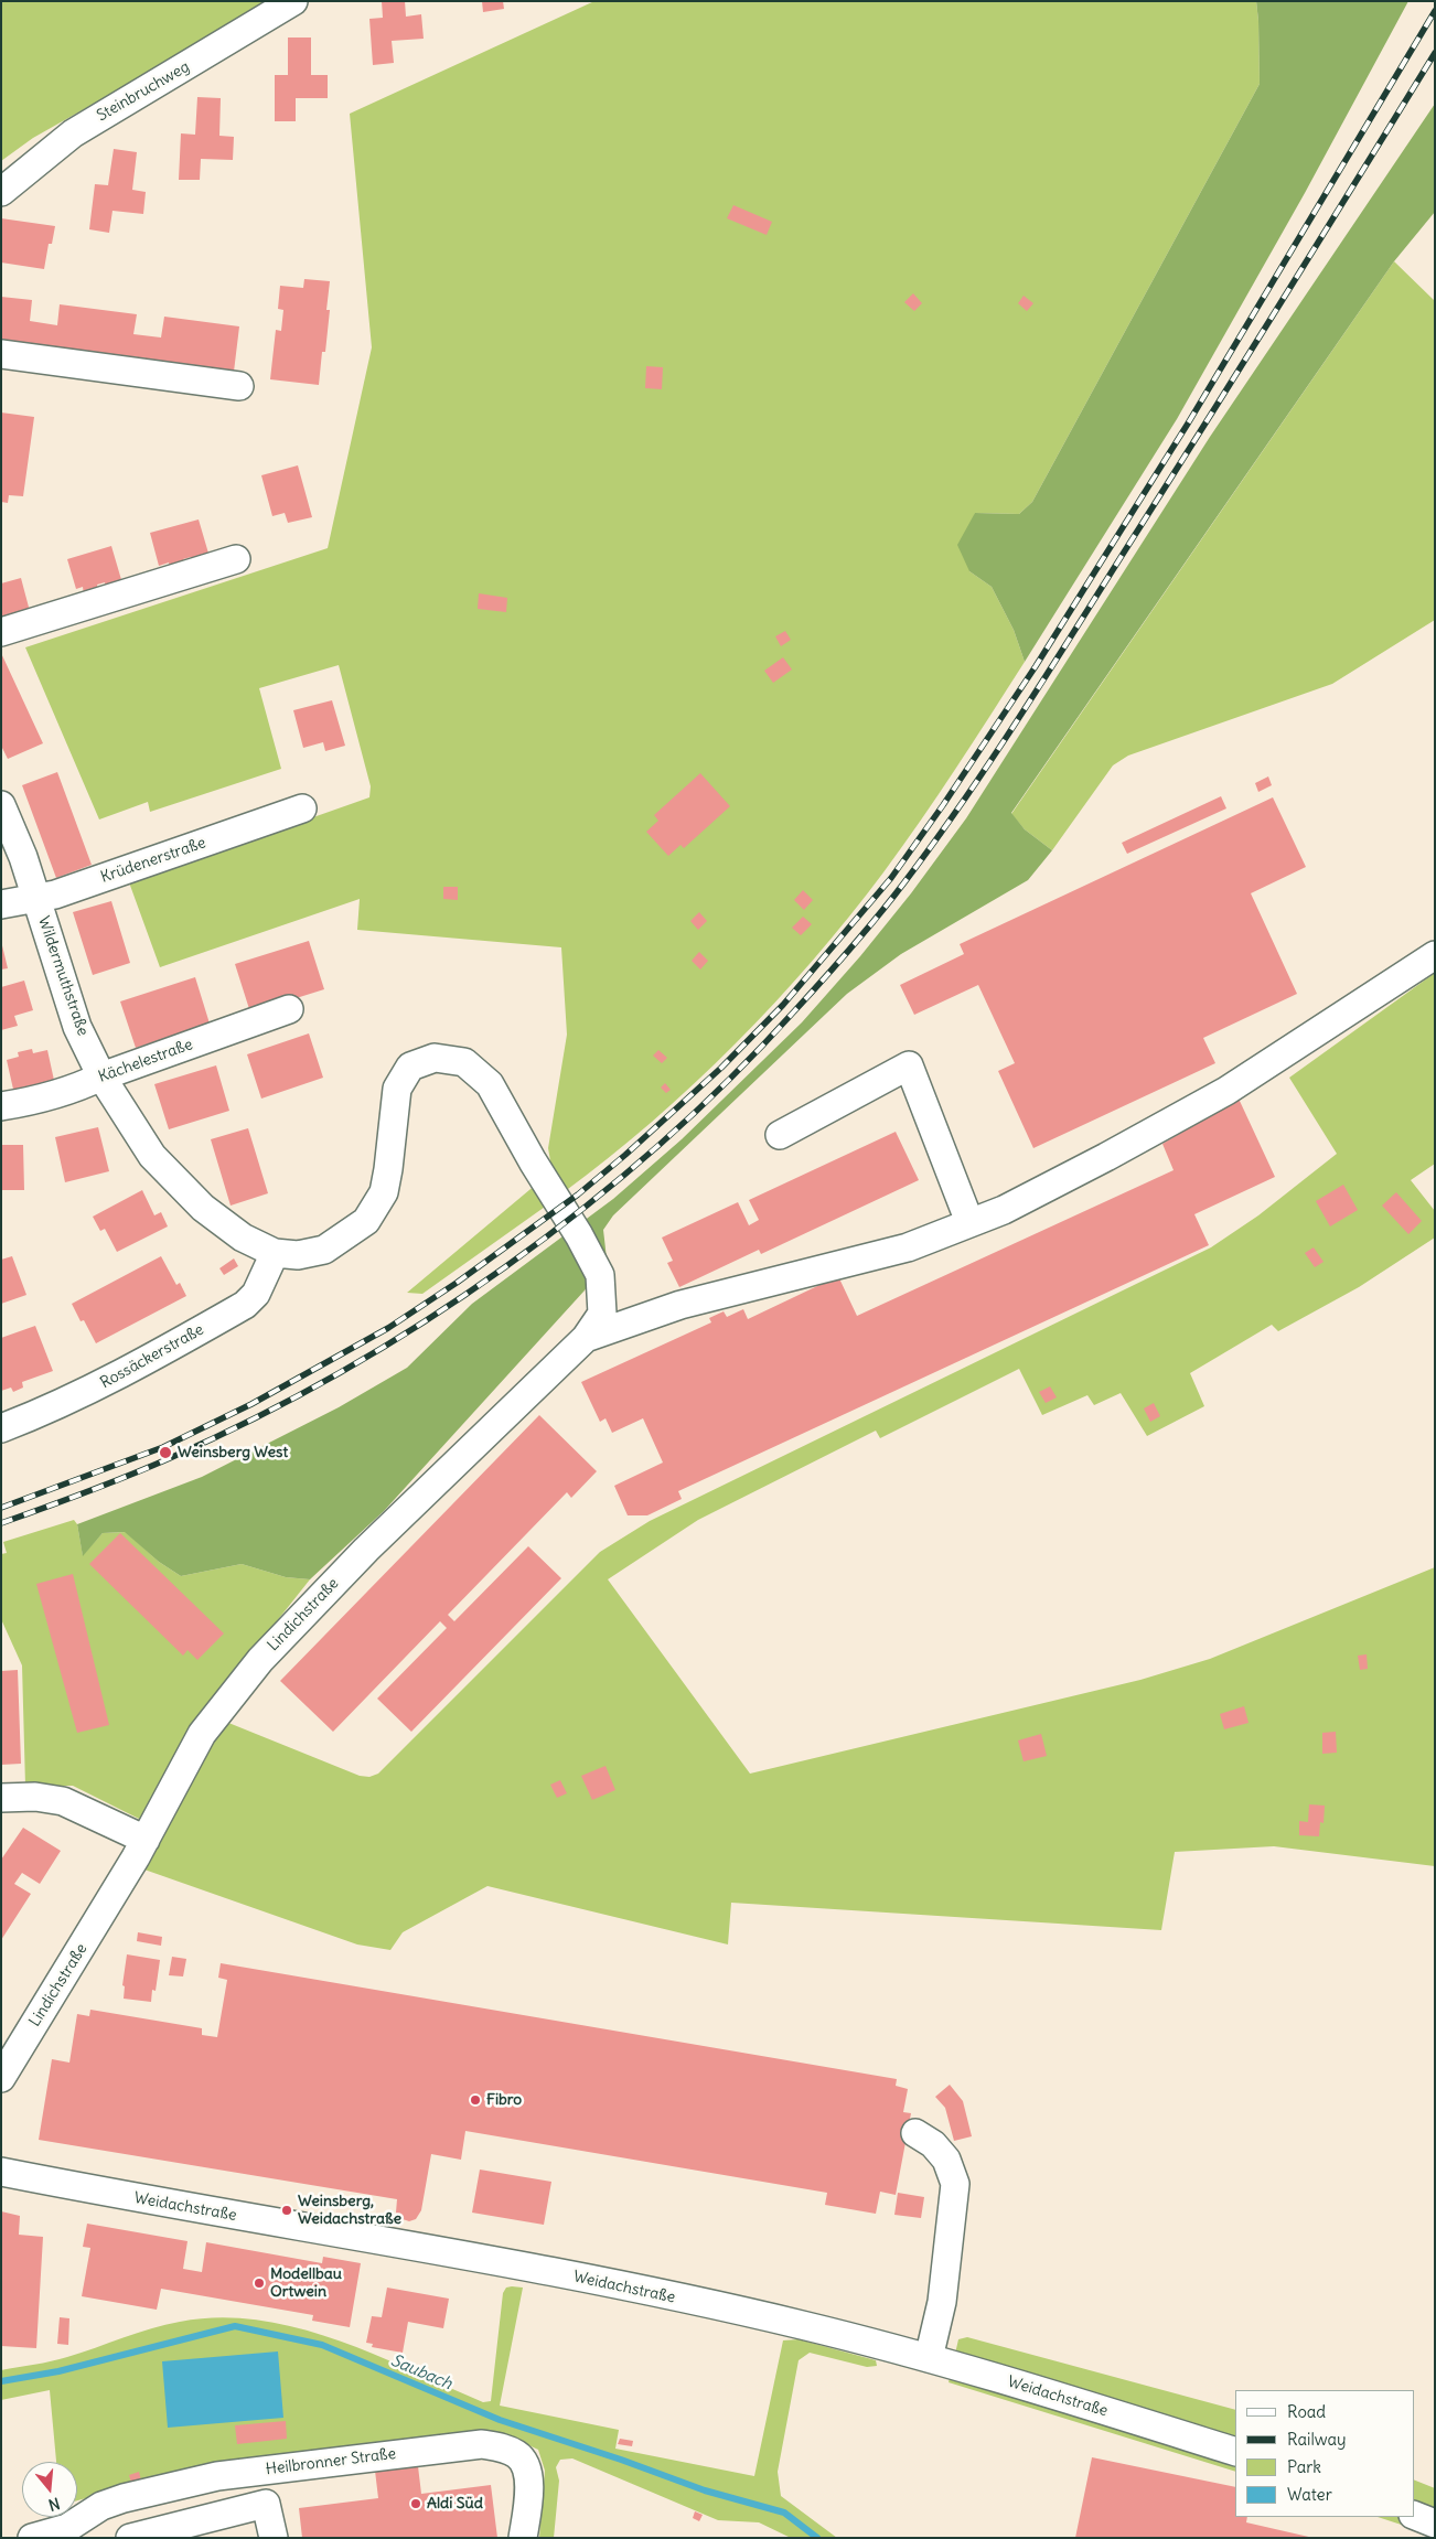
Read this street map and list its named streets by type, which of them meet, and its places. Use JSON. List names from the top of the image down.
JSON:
{
  "streets": {
    "street": [
      "Steinbruchweg",
      "Krüdenerstraße",
      "Wildermuthstraße",
      "Kächelestraße",
      "Rossäckerstraße",
      "Lindichstraße",
      "Weidachstraße",
      "Heilbronner Straße"
    ]
  },
  "crossings": [
    ["Krüdenerstraße", "Wildermuthstraße"],
    ["Wildermuthstraße", "Kächelestraße"],
    ["Wildermuthstraße", "Rossäckerstraße"],
    ["Wildermuthstraße", "Lindichstraße"]
  ],
  "water": ["Saubach"],
  "places": [
    "Weinsberg West",
    "Fibro",
    "Weinsberg, Weidachstraße",
    "Modellbau Ortwein",
    "Aldi Süd"
  ],
  "legend": [
    "Road",
    "Railway",
    "Park",
    "Water"
  ],
  "north": "bottom"
}
